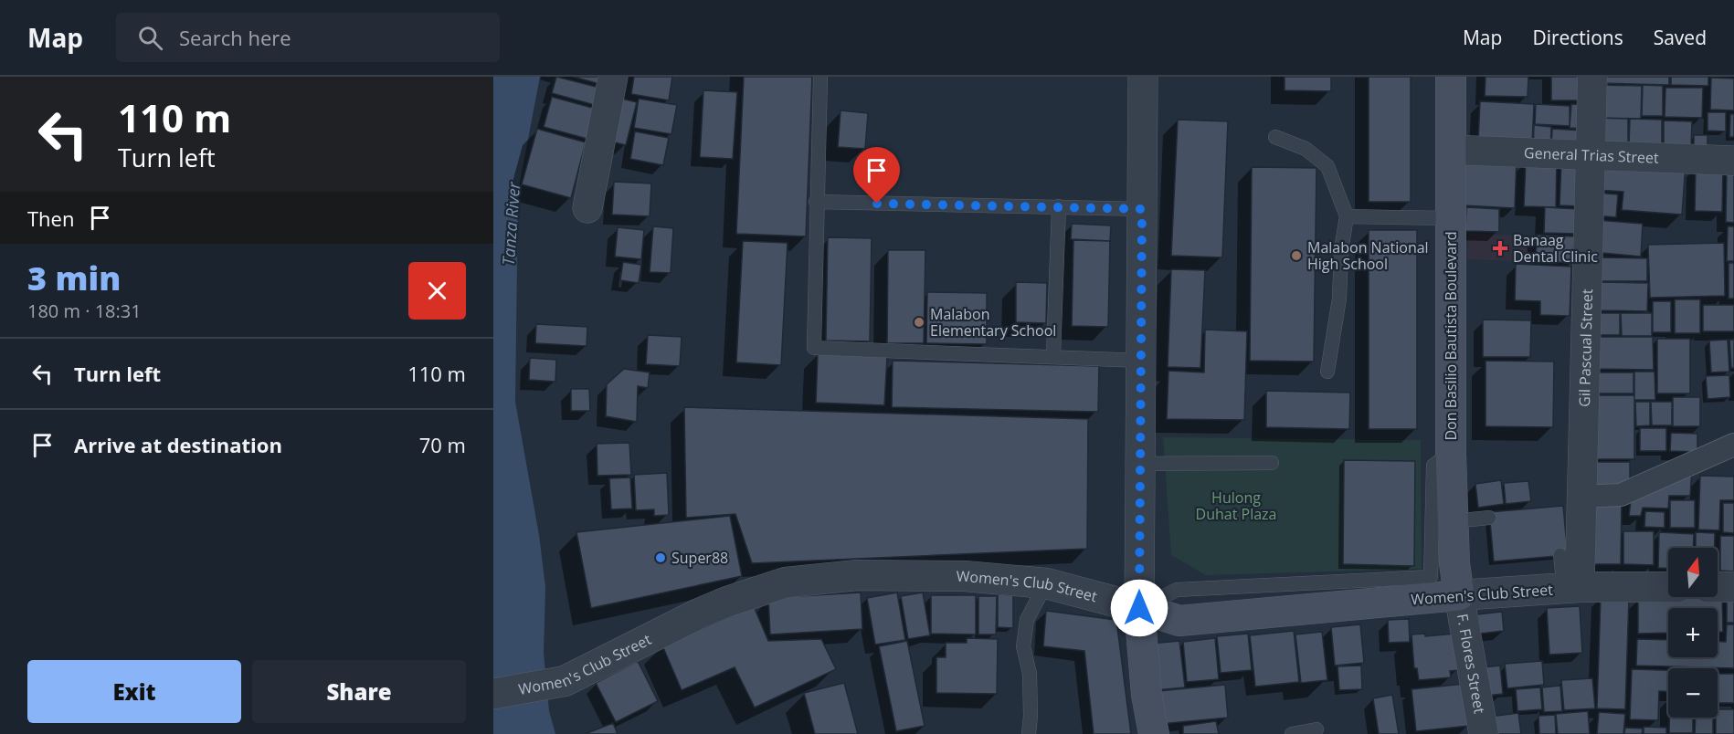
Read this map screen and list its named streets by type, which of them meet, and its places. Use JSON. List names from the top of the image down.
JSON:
{
  "streets": {
    "main road": ["Don Basilio Bautista Boulevard", "Women's Club Street"],
    "street": ["General Trias Street", "Gil Pascual Street", "F. Flores Street"]
  },
  "crossings": [
    ["General Trias Street", "Don Basilio Bautista Boulevard"],
    ["General Trias Street", "Gil Pascual Street"],
    ["Don Basilio Bautista Boulevard", "Women's Club Street"],
    ["Don Basilio Bautista Boulevard", "F. Flores Street"],
    ["Gil Pascual Street", "Women's Club Street"],
    ["Women's Club Street", "F. Flores Street"]
  ],
  "water": ["Tanza River"],
  "parks": ["Hulong Duhat Plaza"],
  "places": {
    "health": ["Banaag Dental Clinic"],
    "other": ["Malabon National High School", "Malabon Elementary School", "Super88"]
  },
  "north": "top",
  "page": {
    "header": "Map",
    "search": "Search here",
    "nav": ["Map", "Directions", "Saved"],
    "turn": ["110 m", "Turn left"],
    "then": "Then",
    "heading": ["3 min", "180 m · 18:31"],
    "list": [
      {
        "name": "Turn left",
        "value": "110 m"
      },
      {
        "name": "Arrive at destination",
        "value": "70 m"
      }
    ],
    "map_buttons": ["+", "−"],
    "buttons": ["Exit", "Share"]
  }
}
